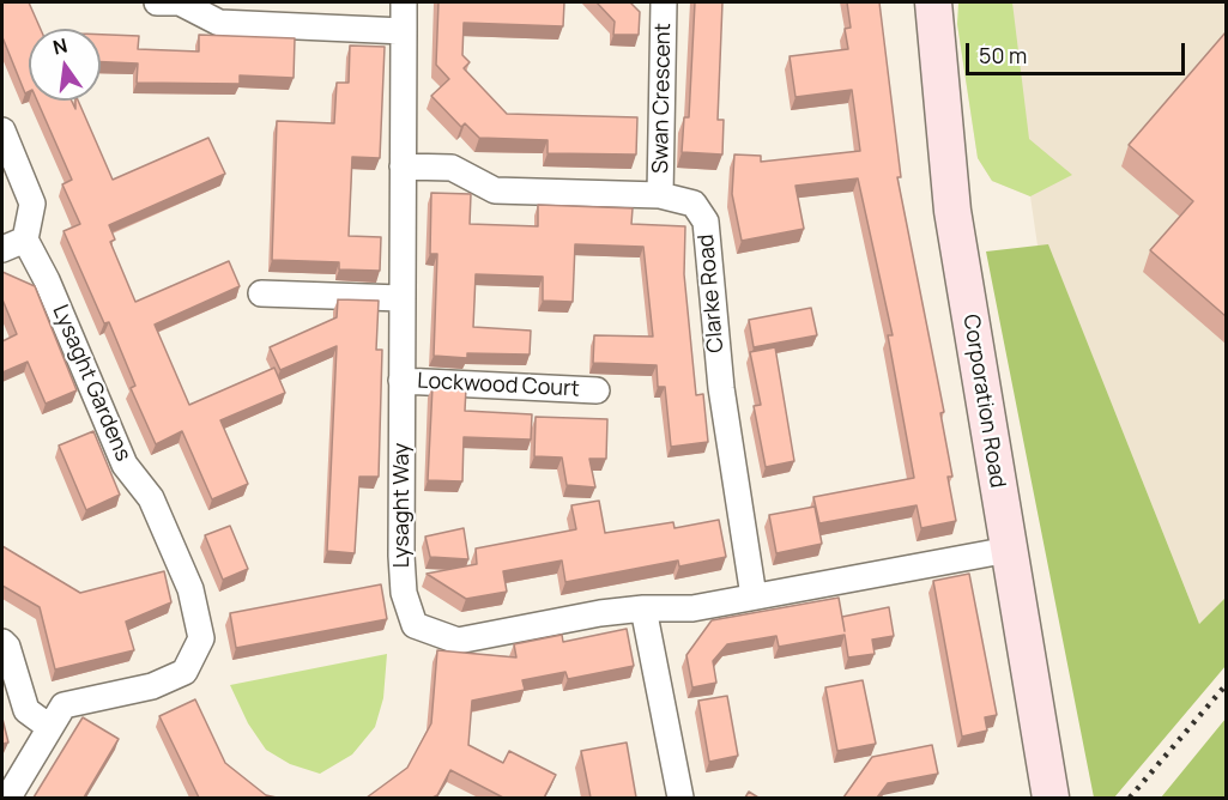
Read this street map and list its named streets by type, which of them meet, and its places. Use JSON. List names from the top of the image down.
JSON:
{
  "streets": {
    "street": [
      "Swan Crescent",
      "Clarke Road",
      "Lysaght Gardens",
      "Lockwood Court",
      "Corporation Road",
      "Lysaght Way"
    ]
  },
  "crossings": [
    ["Swan Crescent", "Clarke Road"],
    ["Clarke Road", "Lysaght Way"],
    ["Lockwood Court", "Lysaght Way"],
    ["Corporation Road", "Lysaght Way"]
  ],
  "scale_bar": "50 m",
  "north": "top"
}
